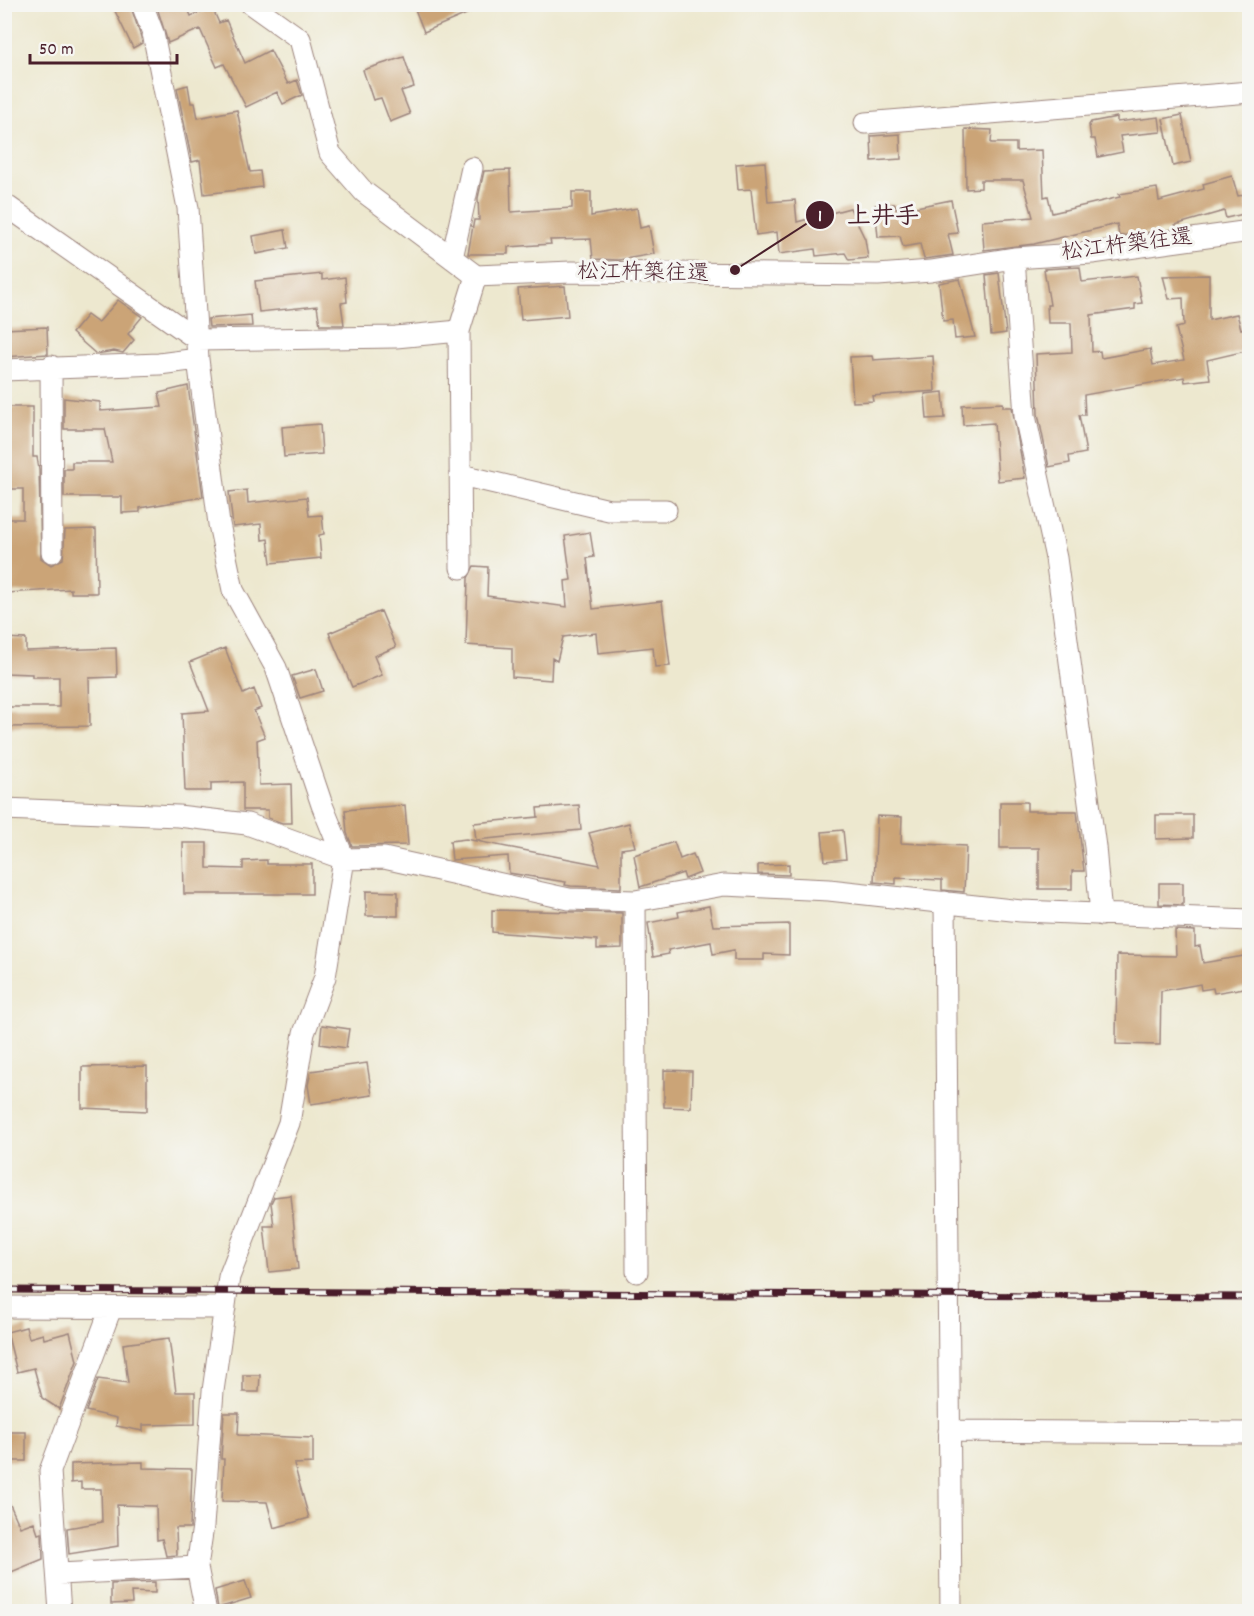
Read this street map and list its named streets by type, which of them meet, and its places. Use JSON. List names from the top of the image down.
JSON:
{
  "streets": {
    "street": ["松江杵築往還"]
  },
  "places": ["上井手"],
  "scale_bar": "50 m"
}
